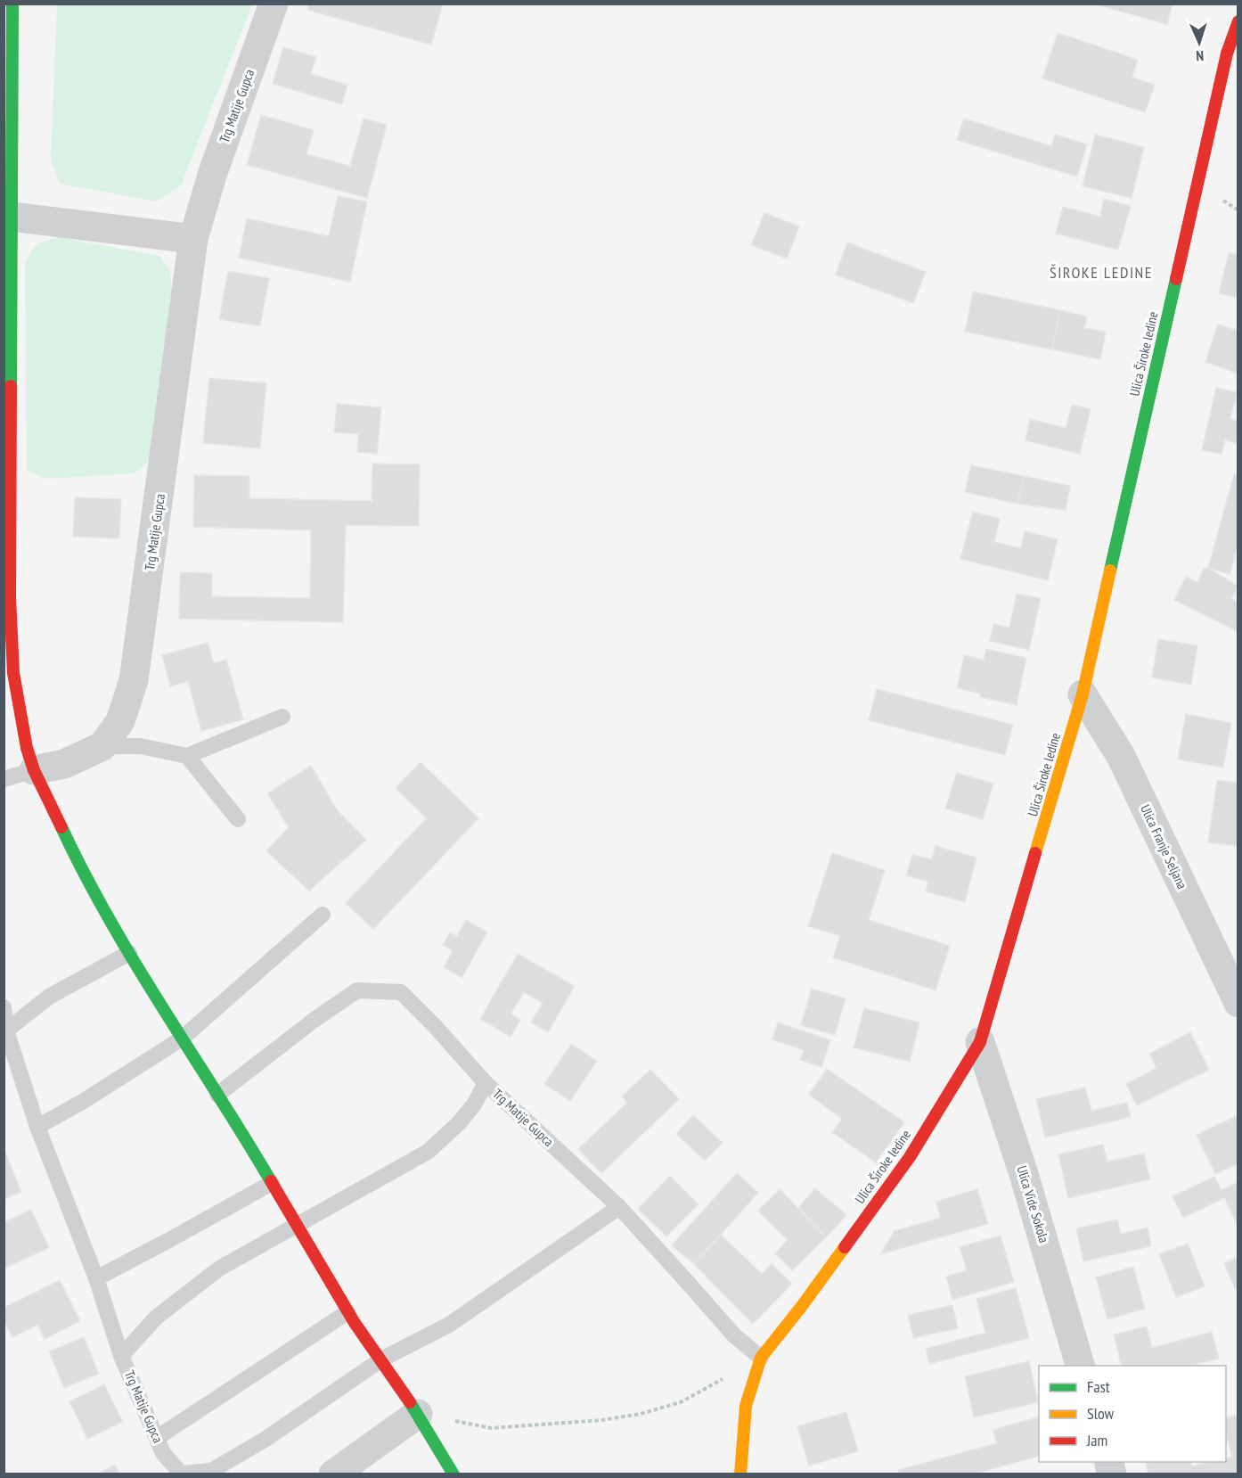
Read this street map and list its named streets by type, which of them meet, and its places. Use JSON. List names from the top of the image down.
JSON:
{
  "streets": {
    "street": [
      "Trg Matije Gupca",
      "Ulica Široke ledine",
      "Ulica Franje Seljana",
      "Ulica Vide Sokola"
    ]
  },
  "crossings": [
    ["Trg Matije Gupca", "Ulica Široke ledine"],
    ["Ulica Široke ledine", "Ulica Franje Seljana"],
    ["Ulica Široke ledine", "Ulica Vide Sokola"]
  ],
  "districts": ["ŠIROKE LEDINE"],
  "legend": ["Fast", "Slow", "Jam"],
  "north": "bottom"
}
